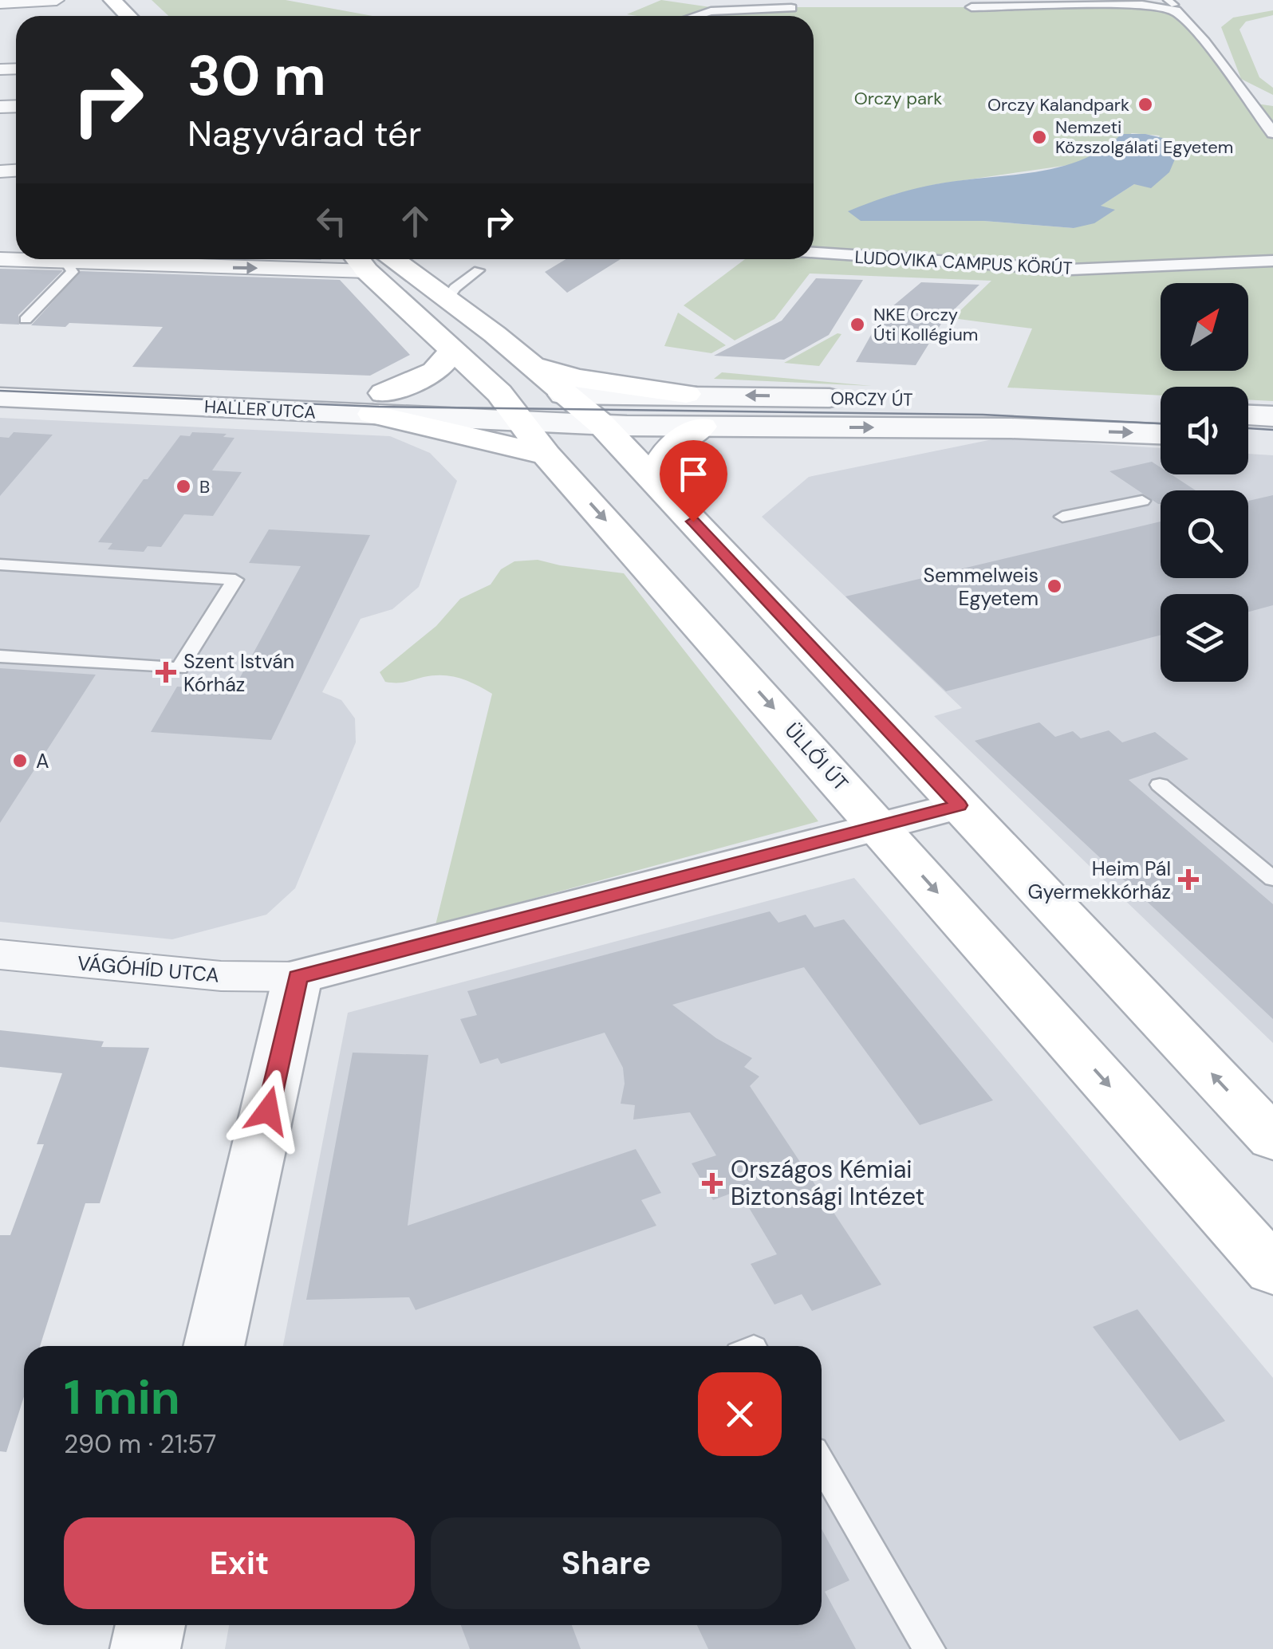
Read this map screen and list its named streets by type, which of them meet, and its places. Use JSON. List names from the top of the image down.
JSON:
{
  "streets": {
    "main road": ["ÜLLŐI ÚT"],
    "street": [
      "LUDOVIKA CAMPUS KÖRÚT",
      "ORCZY ÚT",
      "HALLER UTCA",
      "VÁGÓHÍD UTCA"
    ]
  },
  "crossings": [
    ["ORCZY ÚT", "HALLER UTCA"],
    ["HALLER UTCA", "ÜLLŐI ÚT"]
  ],
  "parks": ["Orczy park"],
  "places": {
    "other": [
      "Orczy Kalandpark",
      "Nemzeti Közszolgálati Egyetem",
      "NKE Orczy Úti Kollégium",
      "B",
      "Semmelweis Egyetem",
      "A"
    ],
    "health": ["Szent István Kórház", "Heim Pál Gyermekkórház", "Országos Kémiai Biztonsági Intézet"]
  },
  "north": "top right",
  "page": {
    "turn": ["30 m", "Nagyvárad tér"],
    "heading": ["1 min", "290 m · 21:57"],
    "buttons": ["Exit", "Share"]
  }
}
